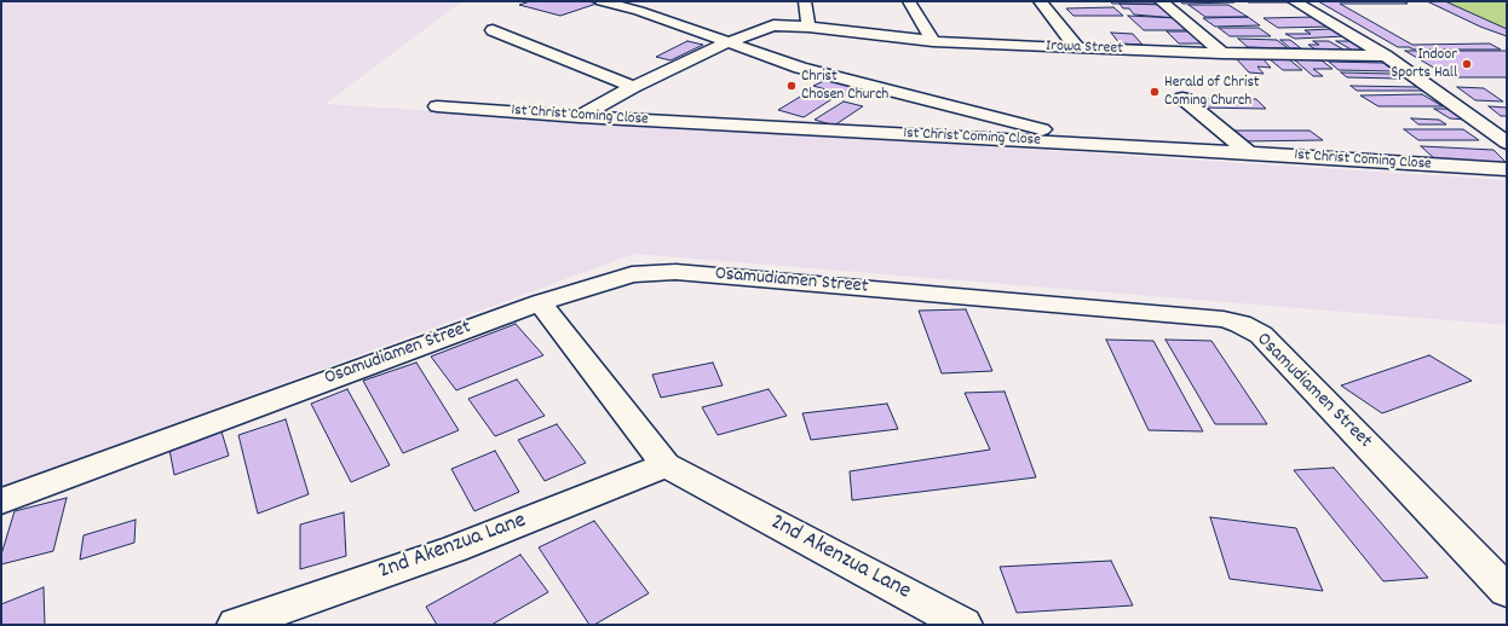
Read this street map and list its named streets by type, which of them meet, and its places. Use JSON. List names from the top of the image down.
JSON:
{
  "streets": {
    "street": [
      "Irowa Street",
      "1st Christ Coming Close",
      "Osamudiamen Street",
      "2nd Akenzua Lane"
    ]
  },
  "crossings": [
    ["Irowa Street", "1st Christ Coming Close"],
    ["Osamudiamen Street", "2nd Akenzua Lane"]
  ],
  "places": ["Indoor Sports Hall", "Christ Chosen Church", "Herald of Christ Coming Church"]
}
